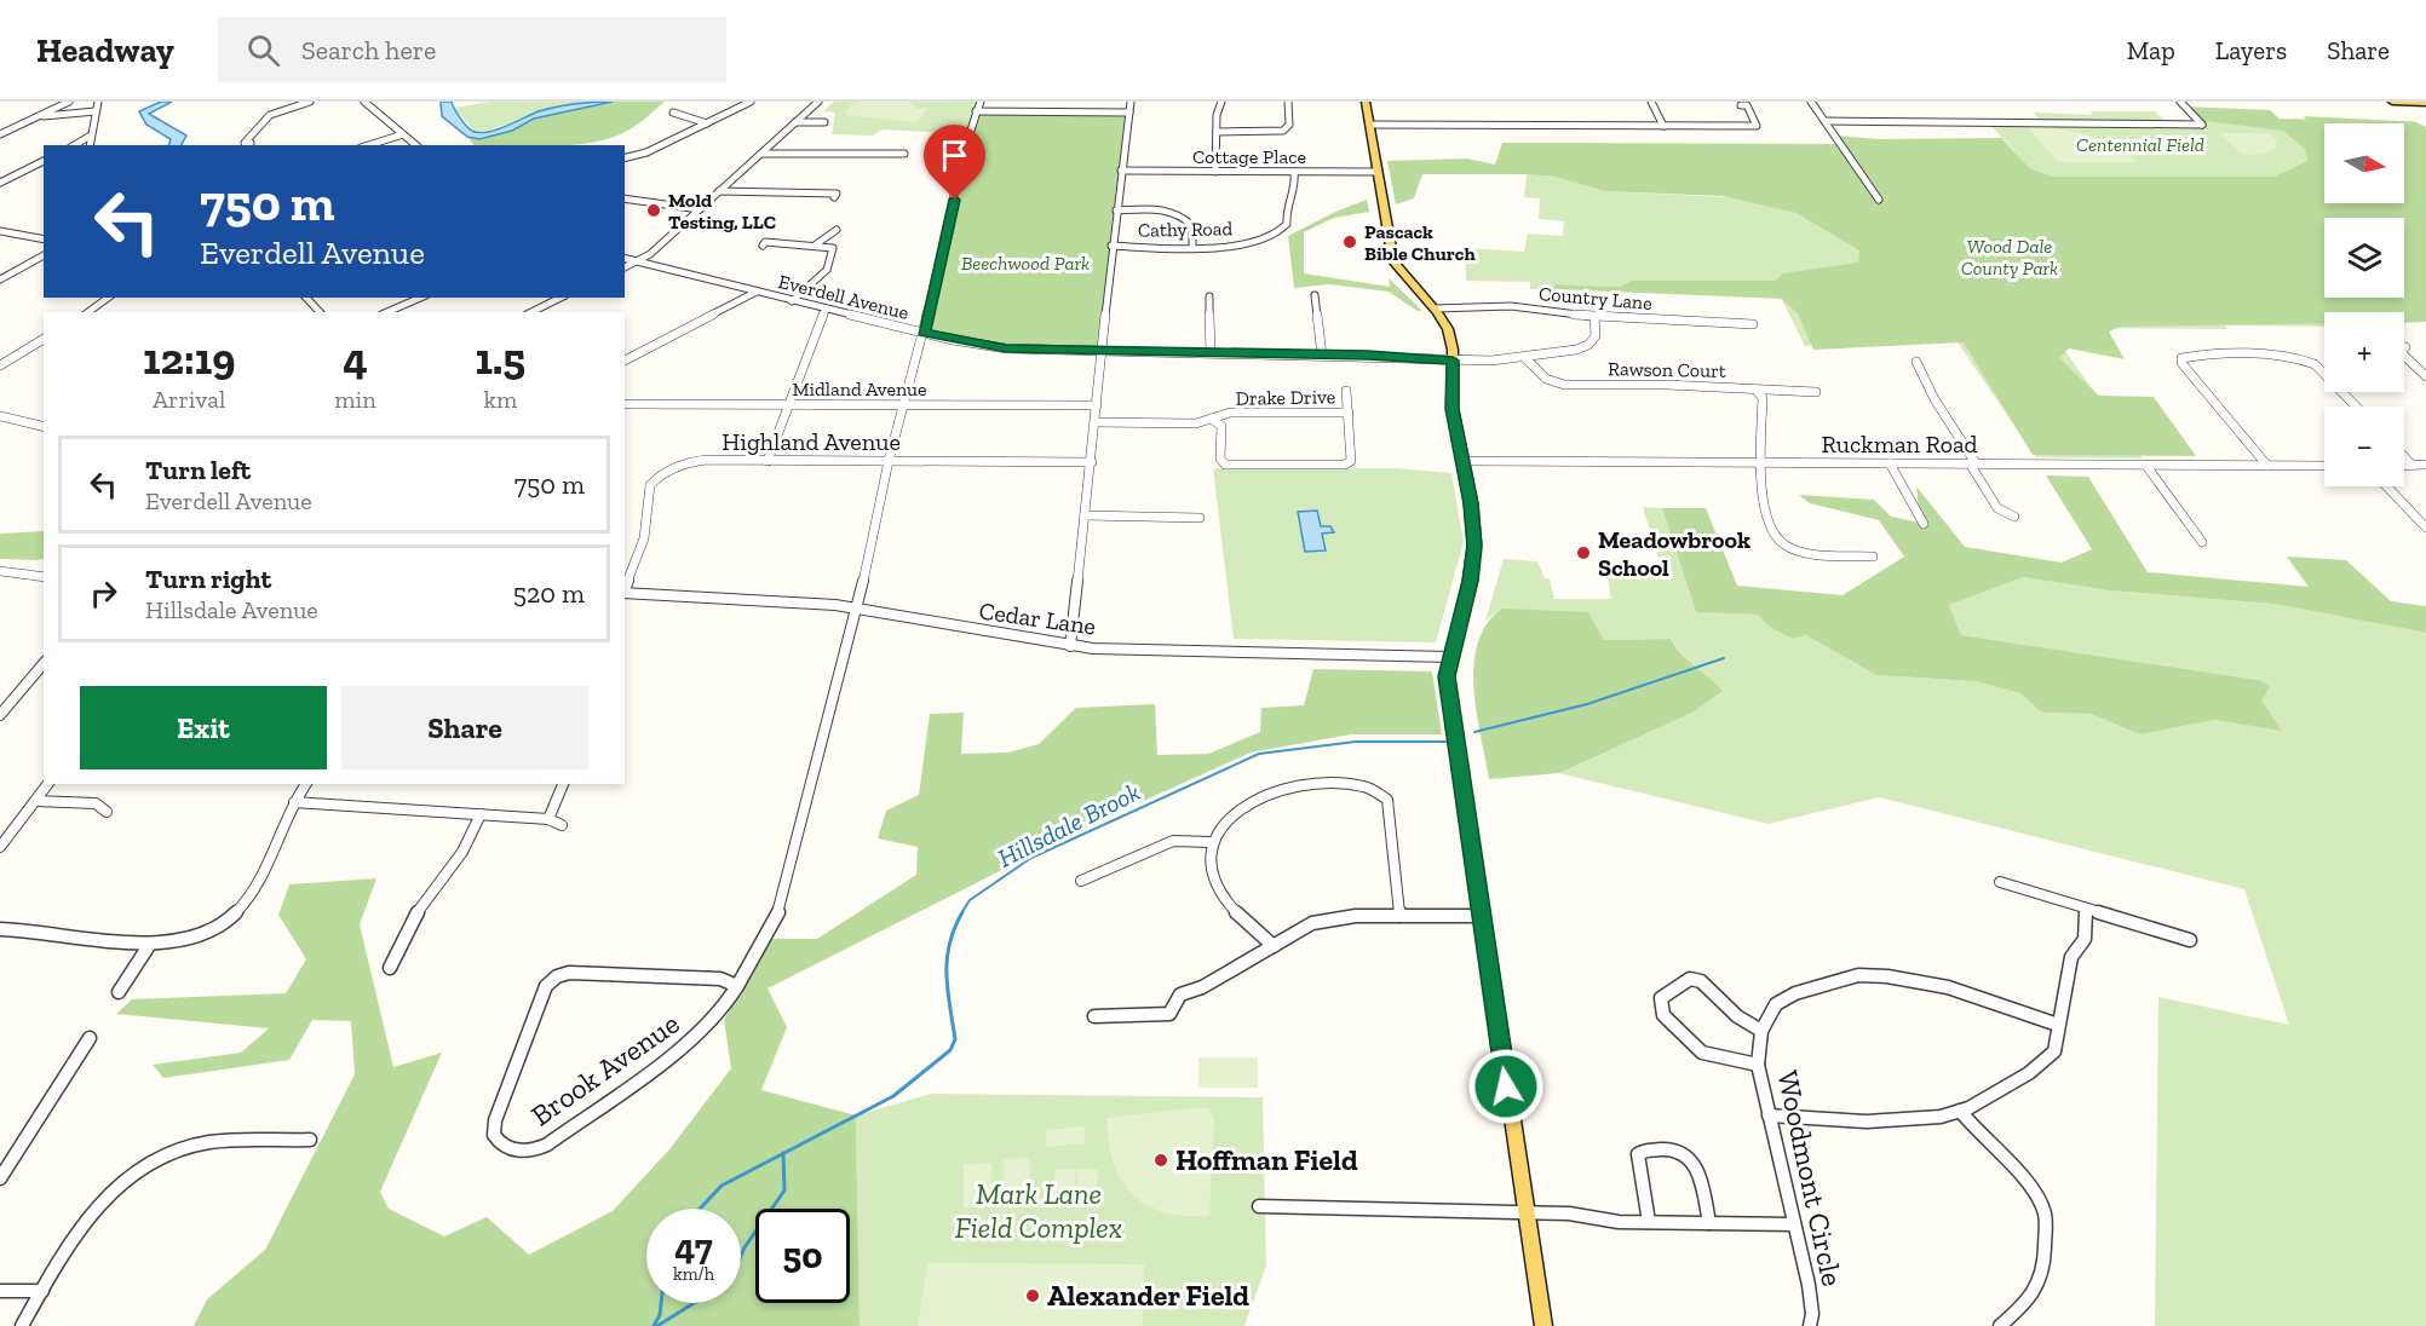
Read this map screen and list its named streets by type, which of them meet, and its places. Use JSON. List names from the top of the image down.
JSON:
{
  "streets": {
    "street": [
      "Cottage Place",
      "Cathy Road",
      "Everdell Avenue",
      "Country Lane",
      "Rawson Court",
      "Midland Avenue",
      "Drake Drive",
      "Highland Avenue",
      "Ruckman Road",
      "Cedar Lane",
      "Brook Avenue",
      "Woodmont Circle"
    ]
  },
  "crossings": [
    ["Cottage Place", "Cathy Road"],
    ["Everdell Avenue", "Country Lane"],
    ["Everdell Avenue", "Rawson Court"],
    ["Everdell Avenue", "Brook Avenue"],
    ["Midland Avenue", "Brook Avenue"],
    ["Highland Avenue", "Brook Avenue"],
    ["Cedar Lane", "Brook Avenue"]
  ],
  "water": ["Hillsdale Brook"],
  "parks": [
    "Centennial Field",
    "Wood Dale County Park",
    "Beechwood Park",
    "Mark Lane Field Complex"
  ],
  "places": [
    "Mold Testing, LLC",
    "Pascack Bible Church",
    "Meadowbrook School",
    "Hoffman Field",
    "Alexander Field"
  ],
  "north": "right",
  "page": {
    "header": "Headway",
    "search": "Search here",
    "nav": ["Map", "Layers", "Share"],
    "map_buttons": ["+", "−"],
    "turn": ["750 m", "Everdell Avenue"],
    "eta": [
      "12:19",
      "Arrival",
      "4",
      "min",
      "1.5",
      "km"
    ],
    "list": [
      {
        "name": "Turn left",
        "note": "Everdell Avenue",
        "value": "750 m"
      },
      {
        "name": "Turn right",
        "note": "Hillsdale Avenue",
        "value": "520 m"
      }
    ],
    "buttons": ["Exit", "Share"],
    "speed": "47 km/h",
    "limit": "50"
  }
}
